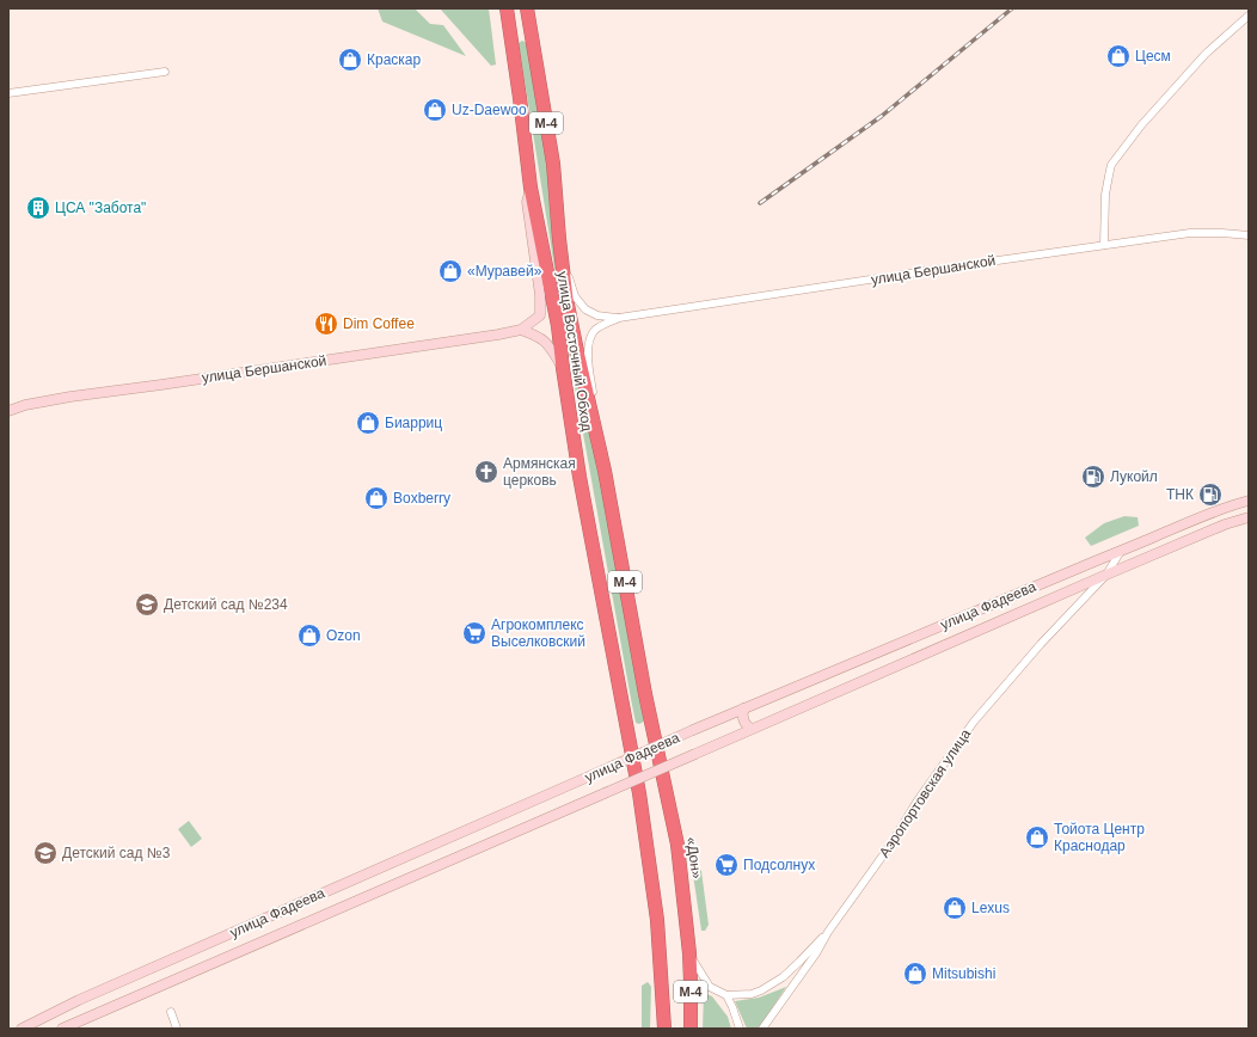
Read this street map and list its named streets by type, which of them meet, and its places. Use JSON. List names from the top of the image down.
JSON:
{
  "streets": {
    "highway": ["М-4", "улица Восточный Обход", "«Дон»"],
    "main road": ["улица Бершанской", "улица Фадеева"],
    "street": ["Аэропортовская улица"]
  },
  "crossings": [
    ["улица Бершанской", "улица Восточный Обход"],
    ["улица Восточный Обход", "«Дон»"],
    ["улица Фадеева", "Аэропортовская улица"]
  ],
  "places": {
    "shop": [
      "Цесм",
      "Краскар",
      "Uz-Daewoo",
      "«Муравей»",
      "Биарриц",
      "Boxberry",
      "Ozon",
      "Тойота Центр Краснодар",
      "Lexus",
      "Mitsubishi"
    ],
    "building": ["ЦСА \"Забота\""],
    "restaurant": ["Dim Coffee"],
    "church": ["Армянская церковь"],
    "fuel station": ["Лукойл", "ТНК"],
    "school or university": ["Детский сад №234", "Детский сад №3"],
    "supermarket": ["Агрокомплекс Выселковский", "Подсолнух"]
  }
}
